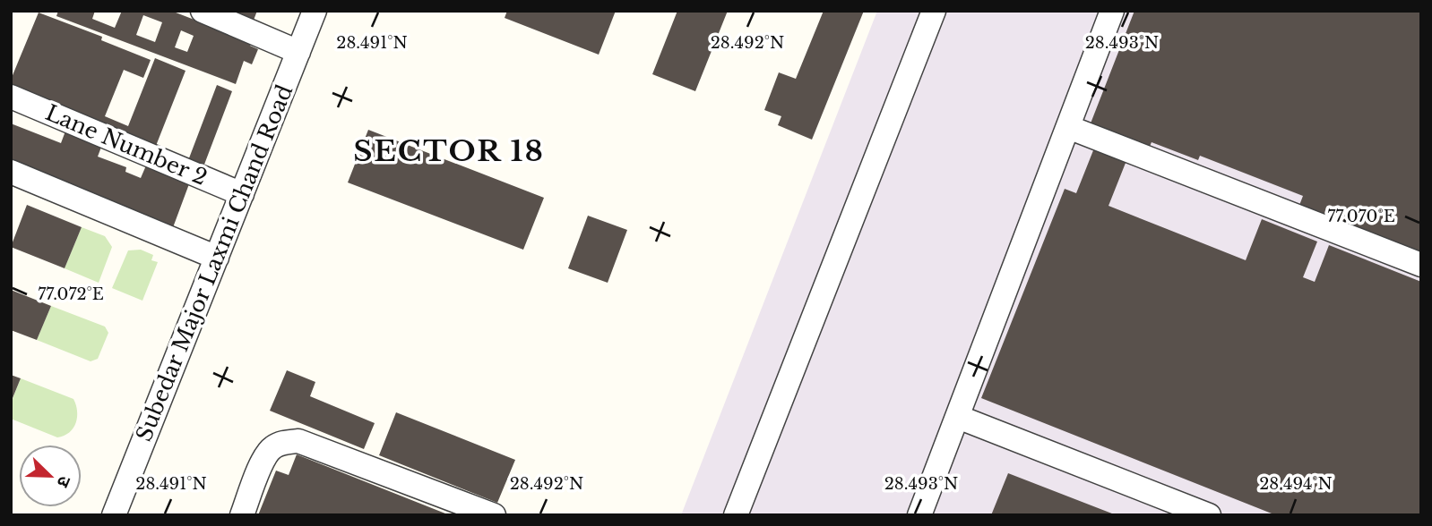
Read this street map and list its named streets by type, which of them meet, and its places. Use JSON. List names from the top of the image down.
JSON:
{
  "streets": {
    "street": ["Lane Number 2", "Subedar Major Laxmi Chand Road"]
  },
  "crossings": [
    ["Lane Number 2", "Subedar Major Laxmi Chand Road"]
  ],
  "districts": ["SECTOR 18"],
  "north": "bottom right",
  "coordinates": [
    "28.491°N",
    "28.492°N",
    "28.493°N",
    "77.070°E",
    "77.072°E",
    "28.494°N"
  ]
}
